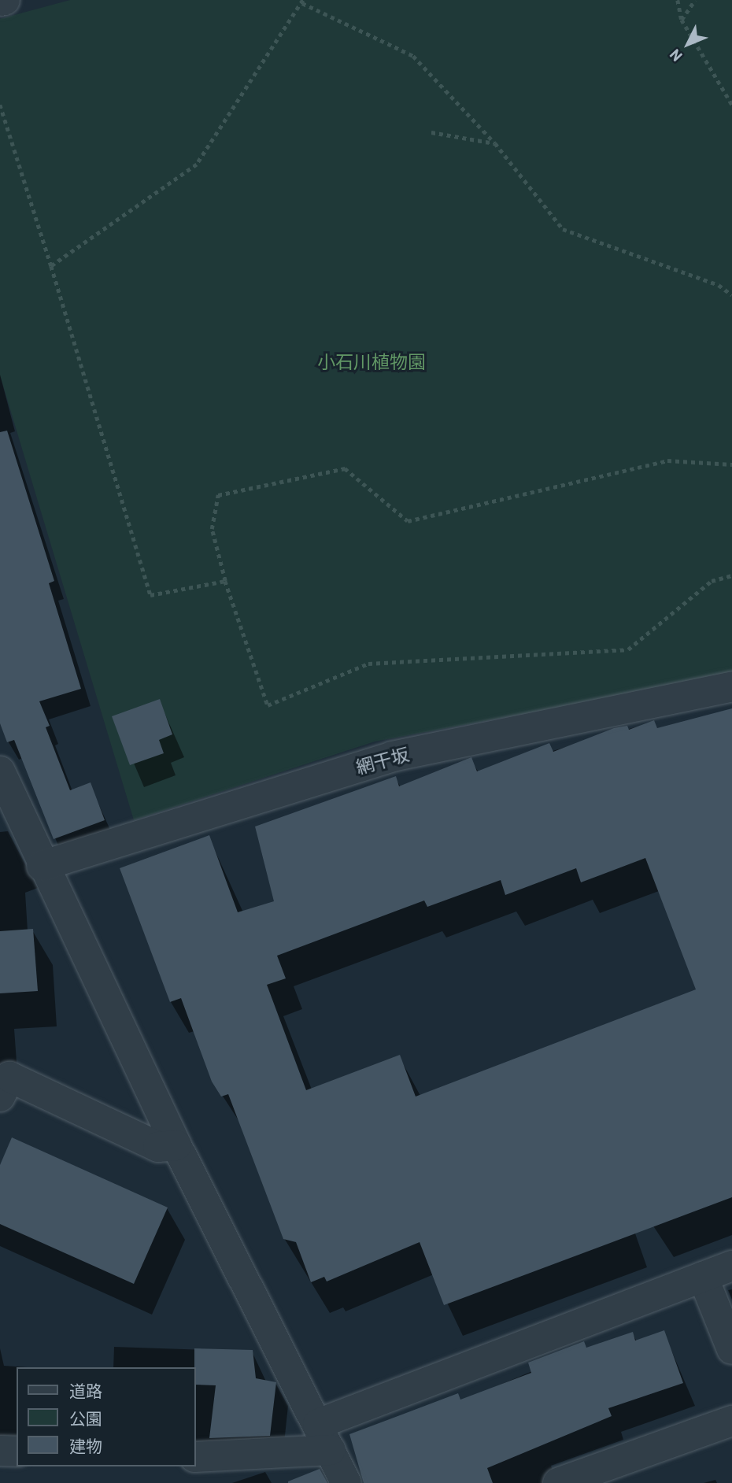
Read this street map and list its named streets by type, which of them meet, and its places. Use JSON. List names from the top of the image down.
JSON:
{
  "streets": {
    "street": ["網干坂"]
  },
  "parks": ["小石川植物園"],
  "legend": ["道路", "公園", "建物"],
  "north": "bottom left"
}
